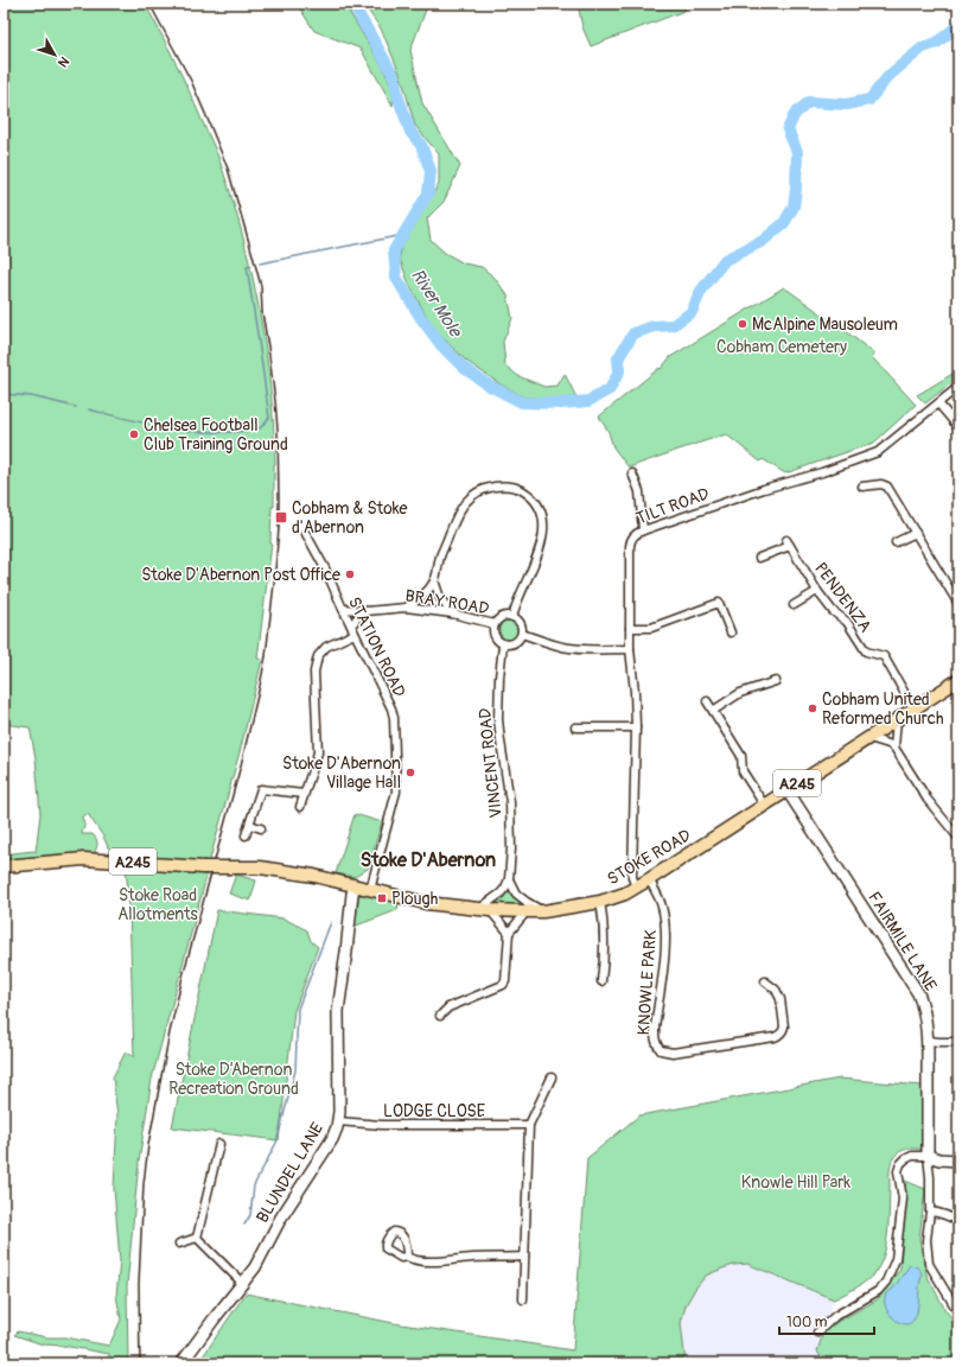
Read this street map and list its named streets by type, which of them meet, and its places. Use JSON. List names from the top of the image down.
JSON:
{
  "streets": {
    "main road": ["A245", "STOKE ROAD"],
    "street": [
      "TILT ROAD",
      "PENDENZA",
      "BRAY ROAD",
      "STATION ROAD",
      "VINCENT ROAD",
      "FAIRMILE LANE",
      "KNOWLE PARK",
      "LODGE CLOSE",
      "BLUNDEL LANE"
    ]
  },
  "crossings": [
    ["TILT ROAD", "STOKE ROAD"],
    ["PENDENZA", "STOKE ROAD"],
    ["BRAY ROAD", "STATION ROAD"],
    ["BRAY ROAD", "VINCENT ROAD"],
    ["STATION ROAD", "STOKE ROAD"],
    ["STOKE ROAD", "FAIRMILE LANE"],
    ["STOKE ROAD", "KNOWLE PARK"],
    ["STOKE ROAD", "BLUNDEL LANE"],
    ["LODGE CLOSE", "BLUNDEL LANE"]
  ],
  "districts": ["Stoke D'Abernon"],
  "water": ["River Mole"],
  "parks": [
    "Cobham Cemetery",
    "Stoke Road Allotments",
    "Stoke D’Abernon Recreation Ground",
    "Knowle Hill Park"
  ],
  "places": {
    "other": [
      "McAlpine Mausoleum",
      "Chelsea Football Club Training Ground",
      "Stoke D'Abernon Post Office",
      "Cobham United Reformed Church",
      "Stoke D'Abernon Village Hall"
    ],
    "transit": ["Cobham & Stoke d'Abernon", "Plough"]
  },
  "scale_bar": "100 m",
  "north": "bottom right"
}
